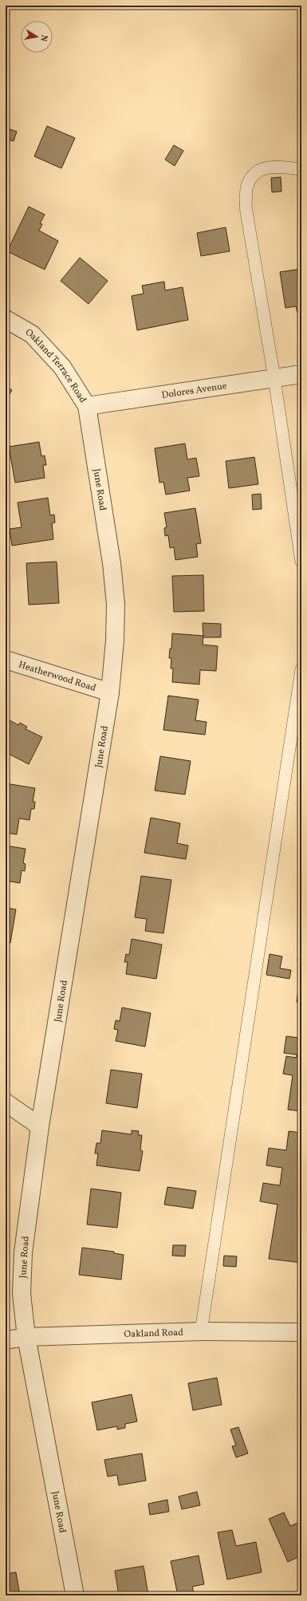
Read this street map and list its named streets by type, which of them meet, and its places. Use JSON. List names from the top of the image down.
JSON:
{
  "streets": {
    "street": [
      "Oakland Terrace Road",
      "Dolores Avenue",
      "June Road",
      "Heatherwood Road",
      "Oakland Road"
    ]
  },
  "crossings": [
    ["Oakland Terrace Road", "Dolores Avenue"],
    ["Oakland Terrace Road", "June Road"],
    ["Dolores Avenue", "June Road"],
    ["June Road", "Heatherwood Road"],
    ["June Road", "Oakland Road"]
  ],
  "north": "right"
}
